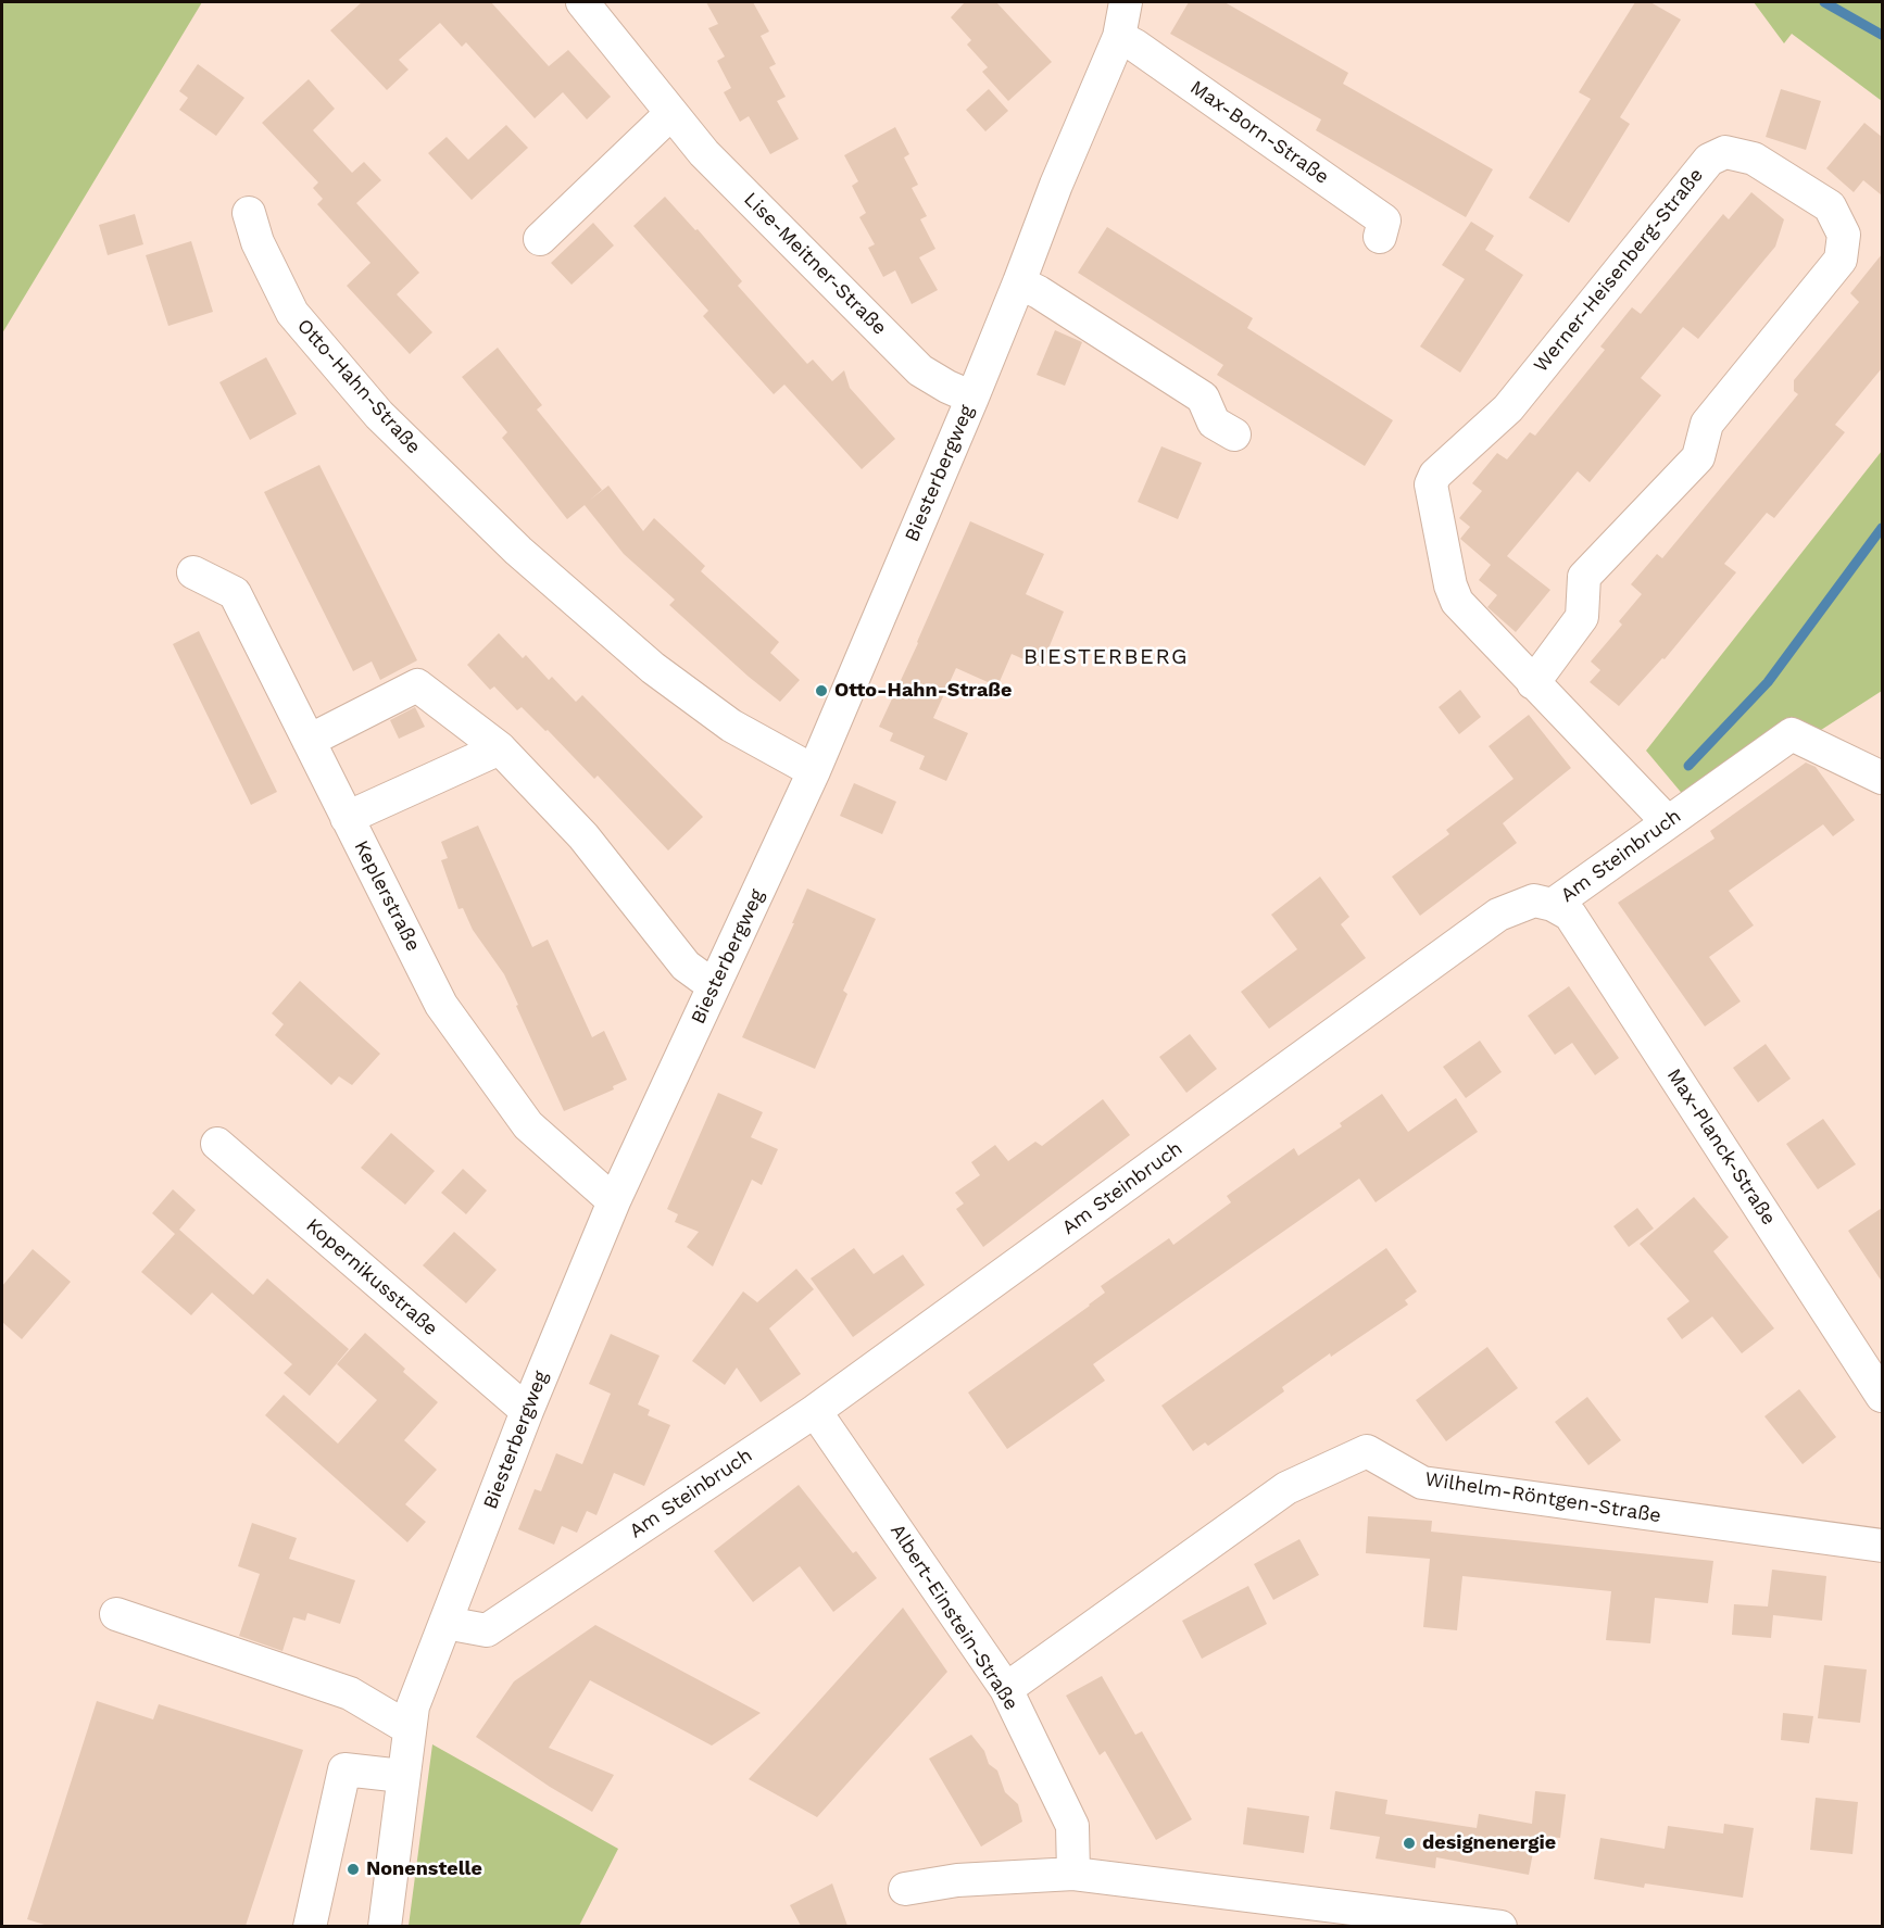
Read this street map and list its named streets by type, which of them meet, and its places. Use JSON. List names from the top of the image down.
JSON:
{
  "streets": {
    "street": [
      "Max-Born-Straße",
      "Lise-Meitner-Straße",
      "Werner-Heisenberg-Straße",
      "Otto-Hahn-Straße",
      "Biesterbergweg",
      "Am Steinbruch",
      "Keplerstraße",
      "Max-Planck-Straße",
      "Kopernikusstraße",
      "Wilhelm-Röntgen-Straße",
      "Albert-Einstein-Straße"
    ]
  },
  "crossings": [
    ["Max-Born-Straße", "Biesterbergweg"],
    ["Lise-Meitner-Straße", "Biesterbergweg"],
    ["Werner-Heisenberg-Straße", "Am Steinbruch"],
    ["Otto-Hahn-Straße", "Biesterbergweg"],
    ["Biesterbergweg", "Am Steinbruch"],
    ["Biesterbergweg", "Keplerstraße"],
    ["Biesterbergweg", "Kopernikusstraße"],
    ["Am Steinbruch", "Max-Planck-Straße"],
    ["Am Steinbruch", "Albert-Einstein-Straße"],
    ["Wilhelm-Röntgen-Straße", "Albert-Einstein-Straße"]
  ],
  "districts": ["BIESTERBERG"],
  "places": ["Otto-Hahn-Straße", "designenergie", "Nonenstelle"]
}
